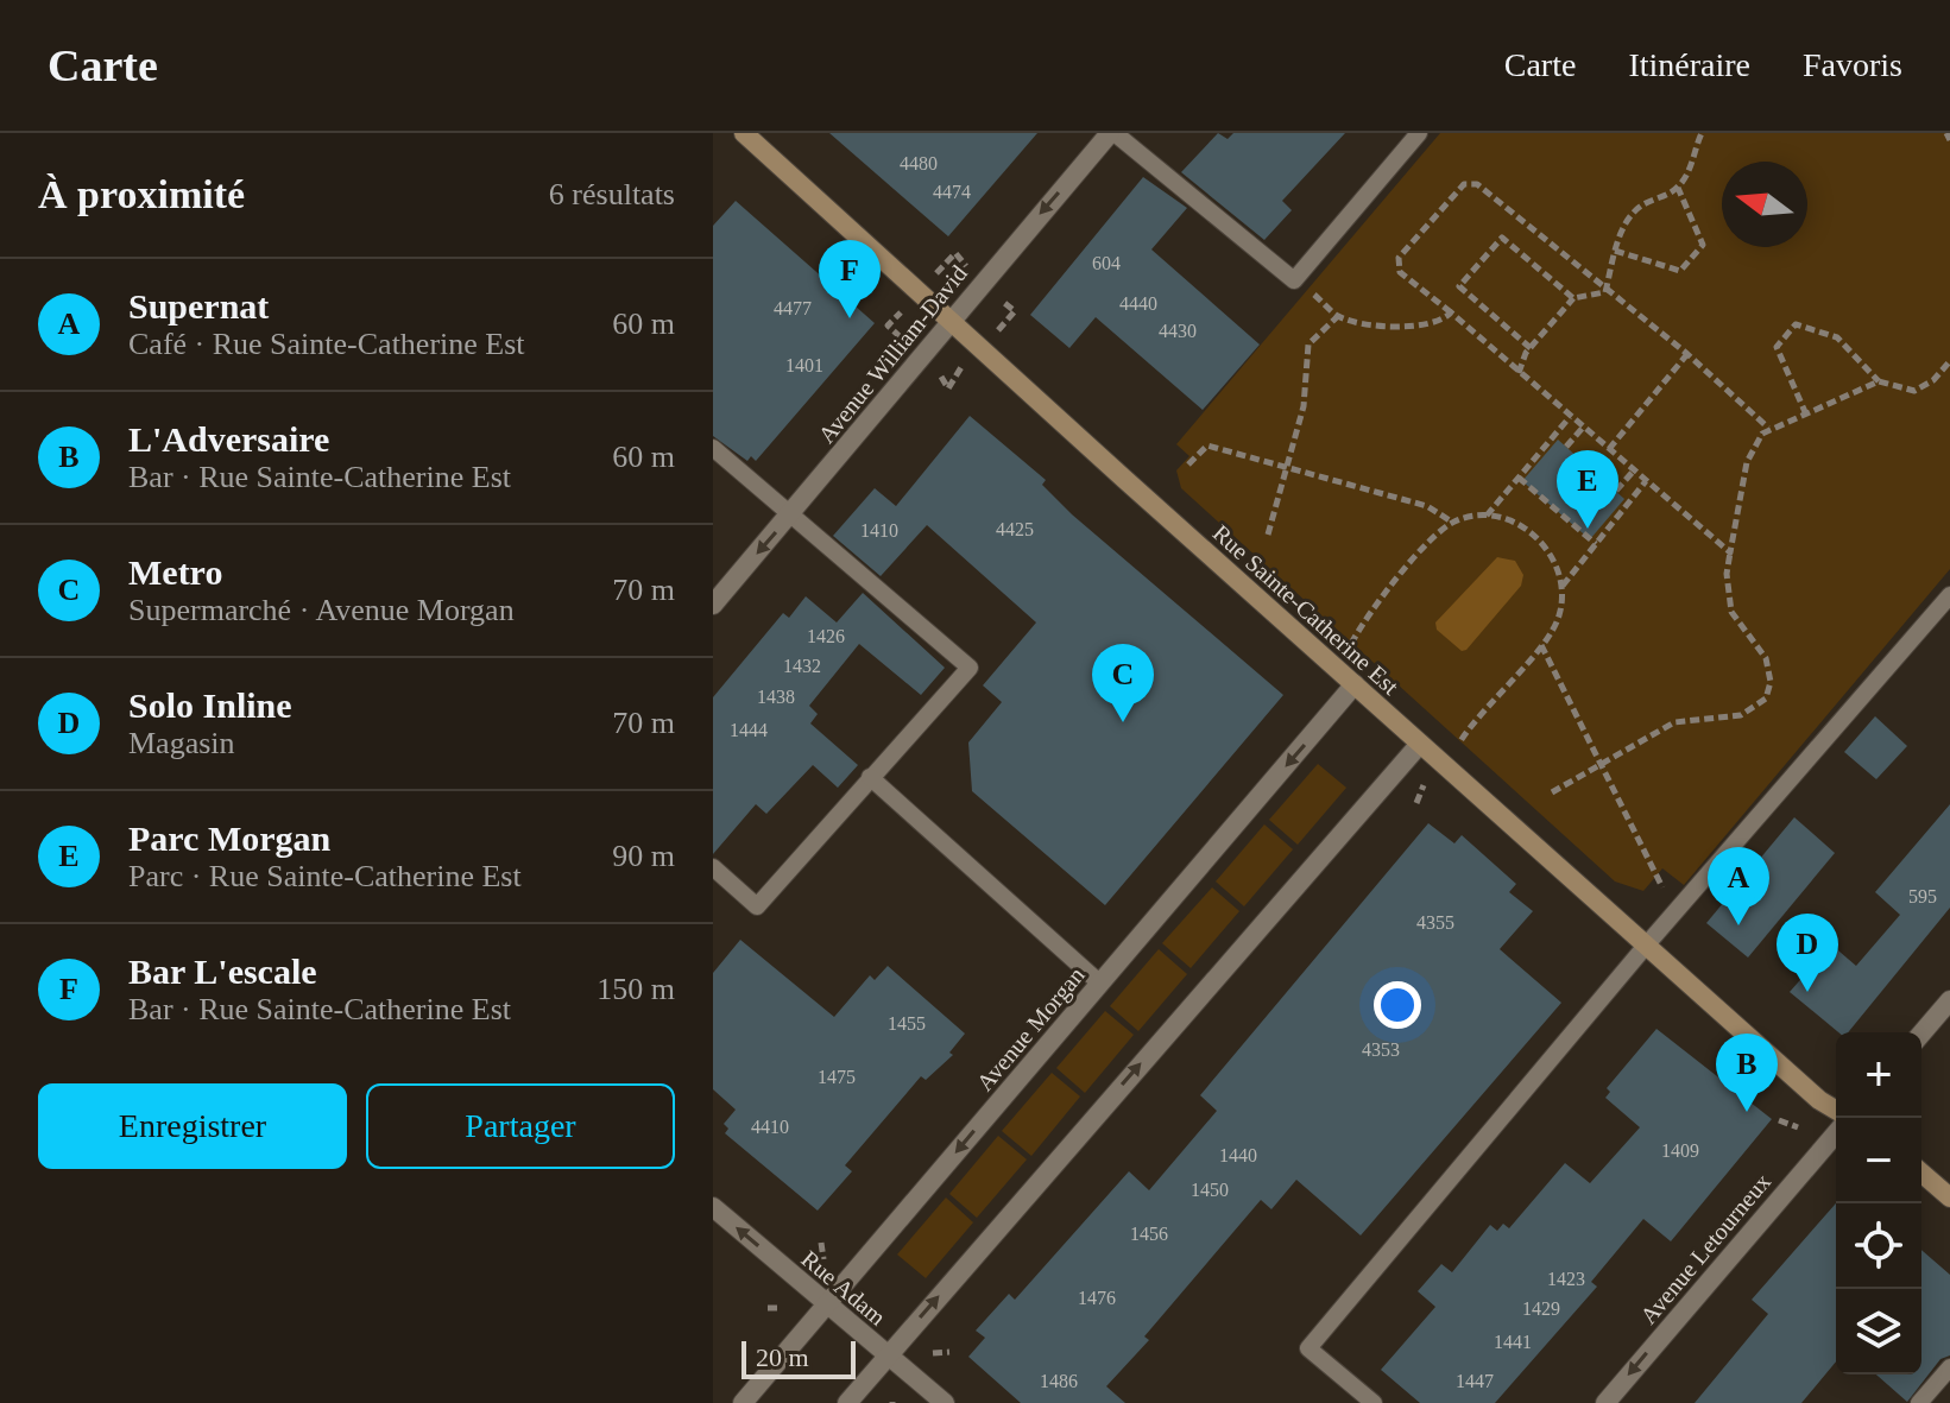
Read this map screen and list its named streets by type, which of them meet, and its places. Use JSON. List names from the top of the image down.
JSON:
{
  "streets": {
    "street": [
      "Avenue William-David",
      "Rue Sainte-Catherine Est",
      "Avenue Morgan",
      "Avenue Letourneux",
      "Rue Adam"
    ]
  },
  "crossings": [
    ["Avenue William-David", "Rue Sainte-Catherine Est"],
    ["Rue Sainte-Catherine Est", "Avenue Morgan"],
    ["Avenue Morgan", "Rue Adam"]
  ],
  "one_way": ["Avenue William-David", "Avenue Letourneux", "Rue Adam"],
  "house_numbers": [
    "4480",
    "4474",
    "604",
    "4440",
    "4477",
    "4430",
    "1401",
    "4425",
    "1410",
    "1426",
    "1432",
    "1438",
    "1444",
    "595",
    "4355",
    "1455",
    "4353",
    "1475",
    "4410",
    "1409",
    "1440",
    "1450",
    "1456",
    "1423",
    "1476",
    "1429",
    "1441",
    "1486",
    "1447"
  ],
  "scale_bar": "20 m",
  "north": "left",
  "page": {
    "header": "Carte",
    "nav": ["Carte", "Itinéraire", "Favoris"],
    "heading": ["À proximité", "6 résultats"],
    "pins": [
      "F",
      "E",
      "C",
      "A",
      "D",
      "B"
    ],
    "list": [
      {
        "mark": "A",
        "name": "Supernat",
        "note": "Café · Rue Sainte-Catherine Est",
        "value": "60 m"
      },
      {
        "mark": "B",
        "name": "L'Adversaire",
        "note": "Bar · Rue Sainte-Catherine Est",
        "value": "60 m"
      },
      {
        "mark": "C",
        "name": "Metro",
        "note": "Supermarché · Avenue Morgan",
        "value": "70 m"
      },
      {
        "mark": "D",
        "name": "Solo Inline",
        "note": "Magasin",
        "value": "70 m"
      },
      {
        "mark": "E",
        "name": "Parc Morgan",
        "note": "Parc · Rue Sainte-Catherine Est",
        "value": "90 m"
      },
      {
        "mark": "F",
        "name": "Bar L'escale",
        "note": "Bar · Rue Sainte-Catherine Est",
        "value": "150 m"
      }
    ],
    "map_buttons": ["+", "−"],
    "buttons": ["Enregistrer", "Partager"],
    "scale": "20 m"
  }
}
